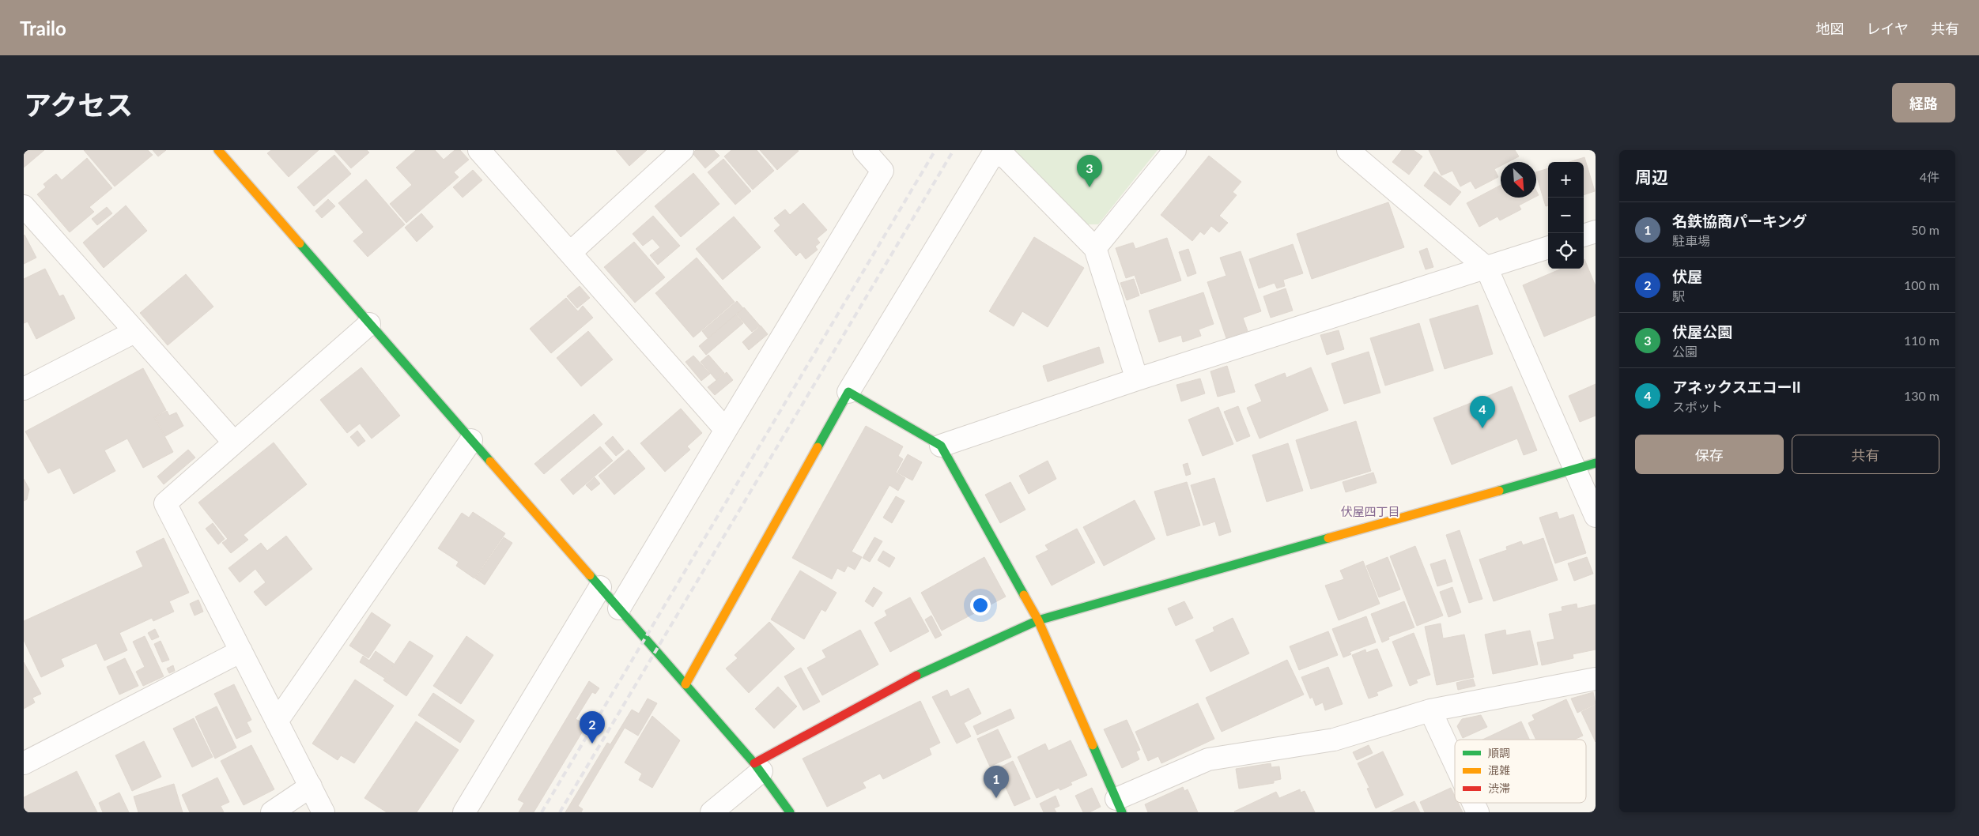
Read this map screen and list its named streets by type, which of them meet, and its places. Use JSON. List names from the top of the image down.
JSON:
{
  "districts": ["伏屋四丁目"],
  "legend": ["順調", "混雑", "渋滞"],
  "north": "bottom right",
  "page": {
    "header": "Trailo",
    "nav": ["地図", "レイヤ", "共有"],
    "title": "アクセス",
    "buttons": [
      "経路",
      ["保存", "共有"]
    ],
    "heading": ["周辺", "4件"],
    "pins": [
      "3",
      "4",
      "2",
      "1"
    ],
    "map_buttons": ["+", "−"],
    "list": [
      {
        "mark": "1",
        "name": "名鉄協商パーキング",
        "note": "駐車場",
        "value": "50 m"
      },
      {
        "mark": "2",
        "name": "伏屋",
        "note": "駅",
        "value": "100 m"
      },
      {
        "mark": "3",
        "name": "伏屋公園",
        "note": "公園",
        "value": "110 m"
      },
      {
        "mark": "4",
        "name": "アネックスエコーII",
        "note": "スポット",
        "value": "130 m"
      }
    ]
  }
}
